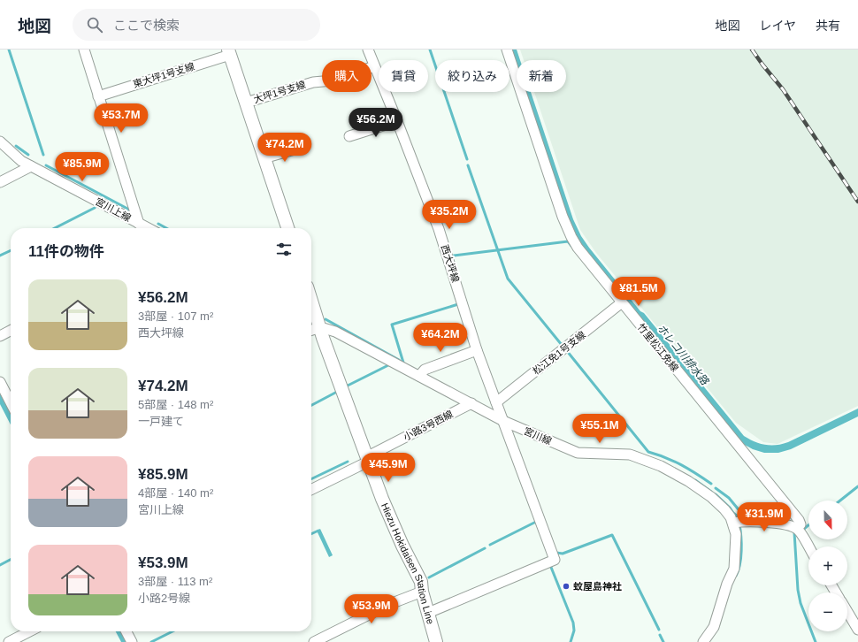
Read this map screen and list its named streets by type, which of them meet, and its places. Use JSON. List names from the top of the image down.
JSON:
{
  "streets": {
    "main road": ["Hiezu Hokidaisen Station Line"],
    "street": [
      "東大坪1号支線",
      "大坪1号支線",
      "宮川上線",
      "西大坪線",
      "竹里松江免線",
      "松江免1号支線",
      "小路3号西線",
      "宮川線"
    ]
  },
  "crossings": [
    ["大坪1号支線", "西大坪線"],
    ["西大坪線", "松江免1号支線"],
    ["西大坪線", "宮川線"],
    ["西大坪線", "Hiezu Hokidaisen Station Line"],
    ["竹里松江免線", "松江免1号支線"],
    ["小路3号西線", "宮川線"],
    ["小路3号西線", "Hiezu Hokidaisen Station Line"],
    ["宮川線", "Hiezu Hokidaisen Station Line"]
  ],
  "water": ["ホレコ川排水路"],
  "places": ["蚊屋島神社"],
  "north": "bottom",
  "page": {
    "header": "地図",
    "search": "ここで検索",
    "nav": ["地図", "レイヤ", "共有"],
    "chip": [
      "購入",
      "賃貸",
      "絞り込み",
      "新着"
    ],
    "price": [
      "¥53.7M",
      "¥56.2M",
      "¥74.2M",
      "¥85.9M",
      "¥35.2M",
      "¥81.5M",
      "¥64.2M",
      "¥55.1M",
      "¥45.9M",
      "¥31.9M",
      "¥53.9M"
    ],
    "heading": "11件の物件",
    "list": [
      {
        "name": "¥56.2M",
        "note": "3部屋 · 107 m² · 西大坪線"
      },
      {
        "name": "¥74.2M",
        "note": "5部屋 · 148 m² · 一戸建て"
      },
      {
        "name": "¥85.9M",
        "note": "4部屋 · 140 m² · 宮川上線"
      },
      {
        "name": "¥53.9M",
        "note": "3部屋 · 113 m² · 小路2号線"
      }
    ],
    "map_buttons": ["+", "−"]
  }
}
